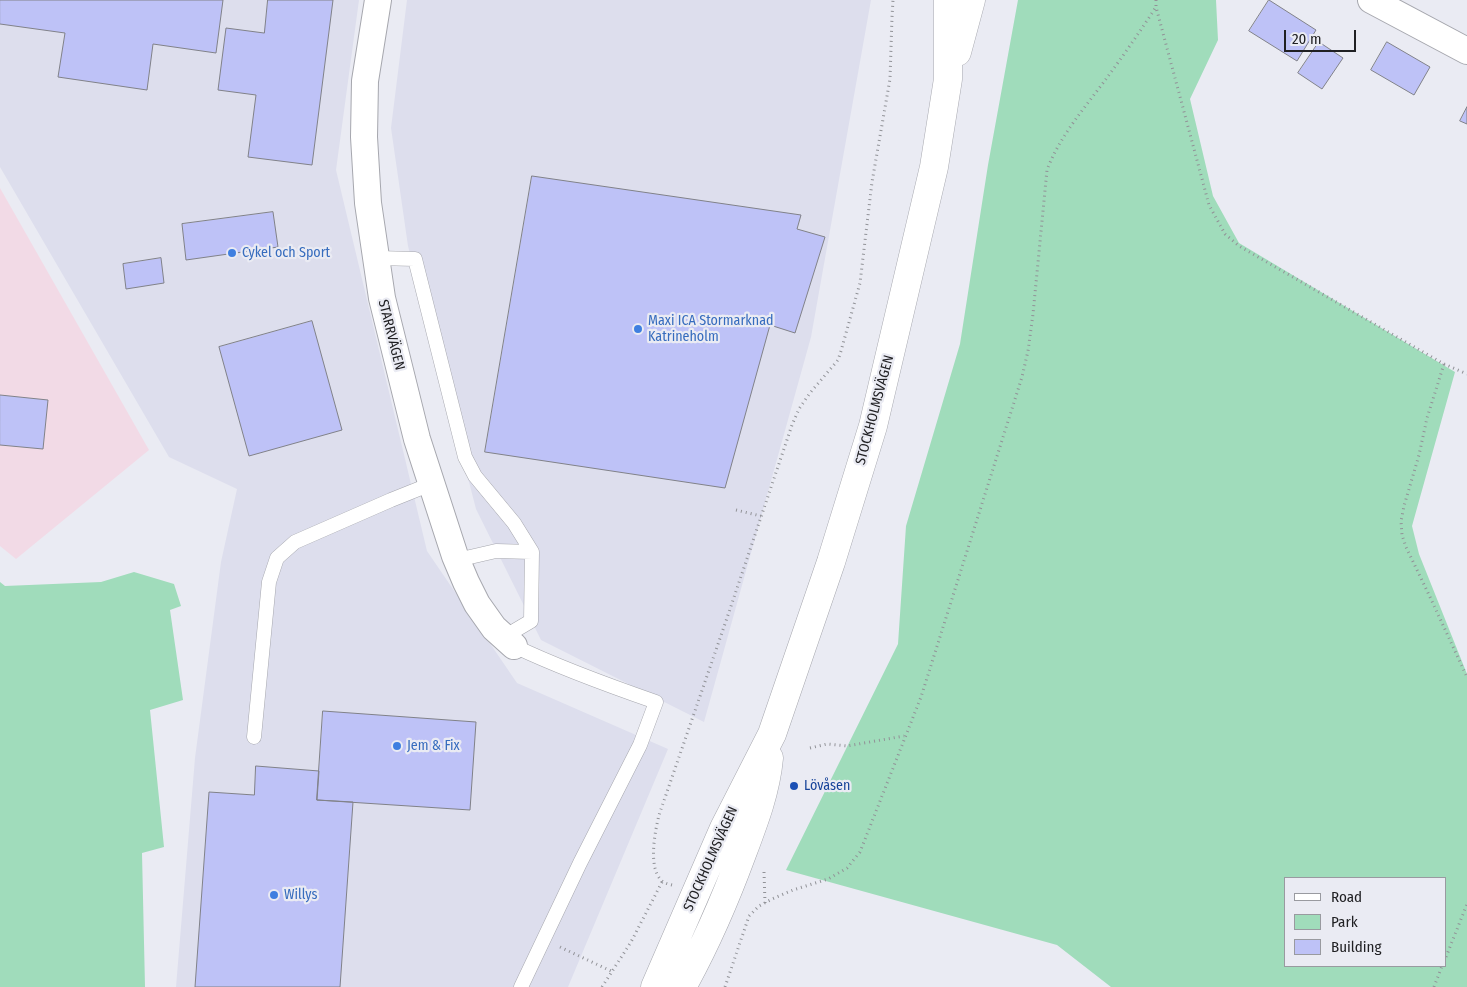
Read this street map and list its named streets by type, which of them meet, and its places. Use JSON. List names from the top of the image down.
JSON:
{
  "streets": {
    "main road": ["STOCKHOLMSVÄGEN"],
    "street": ["STARRVÄGEN"]
  },
  "places": [
    "Cykel och Sport",
    "Maxi ICA Stormarknad Katrineholm",
    "Jem & Fix",
    "Lövåsen",
    "Willys"
  ],
  "legend": ["Road", "Park", "Building"],
  "scale_bar": "20 m"
}
